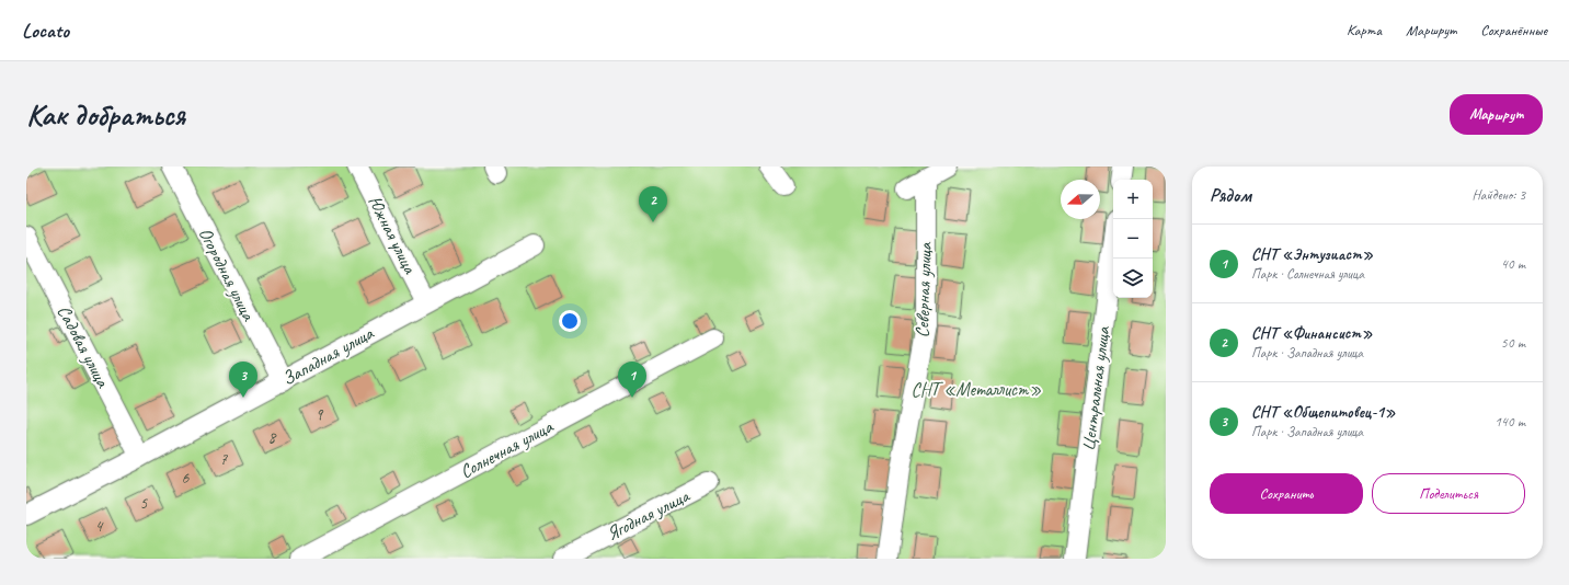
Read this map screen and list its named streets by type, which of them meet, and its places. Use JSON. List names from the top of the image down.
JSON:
{
  "streets": {
    "street": [
      "Южная улица",
      "Огородная улица",
      "Северная улица",
      "Садовая улица",
      "Западная улица",
      "Центральная улица",
      "Солнечная улица",
      "Ягодная улица"
    ]
  },
  "crossings": [
    ["Южная улица", "Западная улица"],
    ["Огородная улица", "Западная улица"],
    ["Садовая улица", "Западная улица"]
  ],
  "parks": ["СНТ «Металлист»"],
  "house_numbers": [
    "9",
    "8",
    "7",
    "6",
    "5",
    "4"
  ],
  "north": "left",
  "page": {
    "header": "Locato",
    "nav": ["Карта", "Маршрут", "Сохранённые"],
    "buttons": [
      "Маршрут",
      ["Сохранить", "Поделиться"]
    ],
    "title": "Как добраться",
    "heading": ["Рядом", "Найдено: 3"],
    "map_buttons": ["+", "−"],
    "pins": ["2", "1", "3"],
    "list": [
      {
        "mark": "1",
        "name": "СНТ «Энтузиаст»",
        "note": "Парк · Солнечная улица",
        "value": "40 m"
      },
      {
        "mark": "2",
        "name": "СНТ «Финансист»",
        "note": "Парк · Западная улица",
        "value": "50 m"
      },
      {
        "mark": "3",
        "name": "СНТ «Общепитовец-1»",
        "note": "Парк · Западная улица",
        "value": "140 m"
      }
    ]
  }
}
